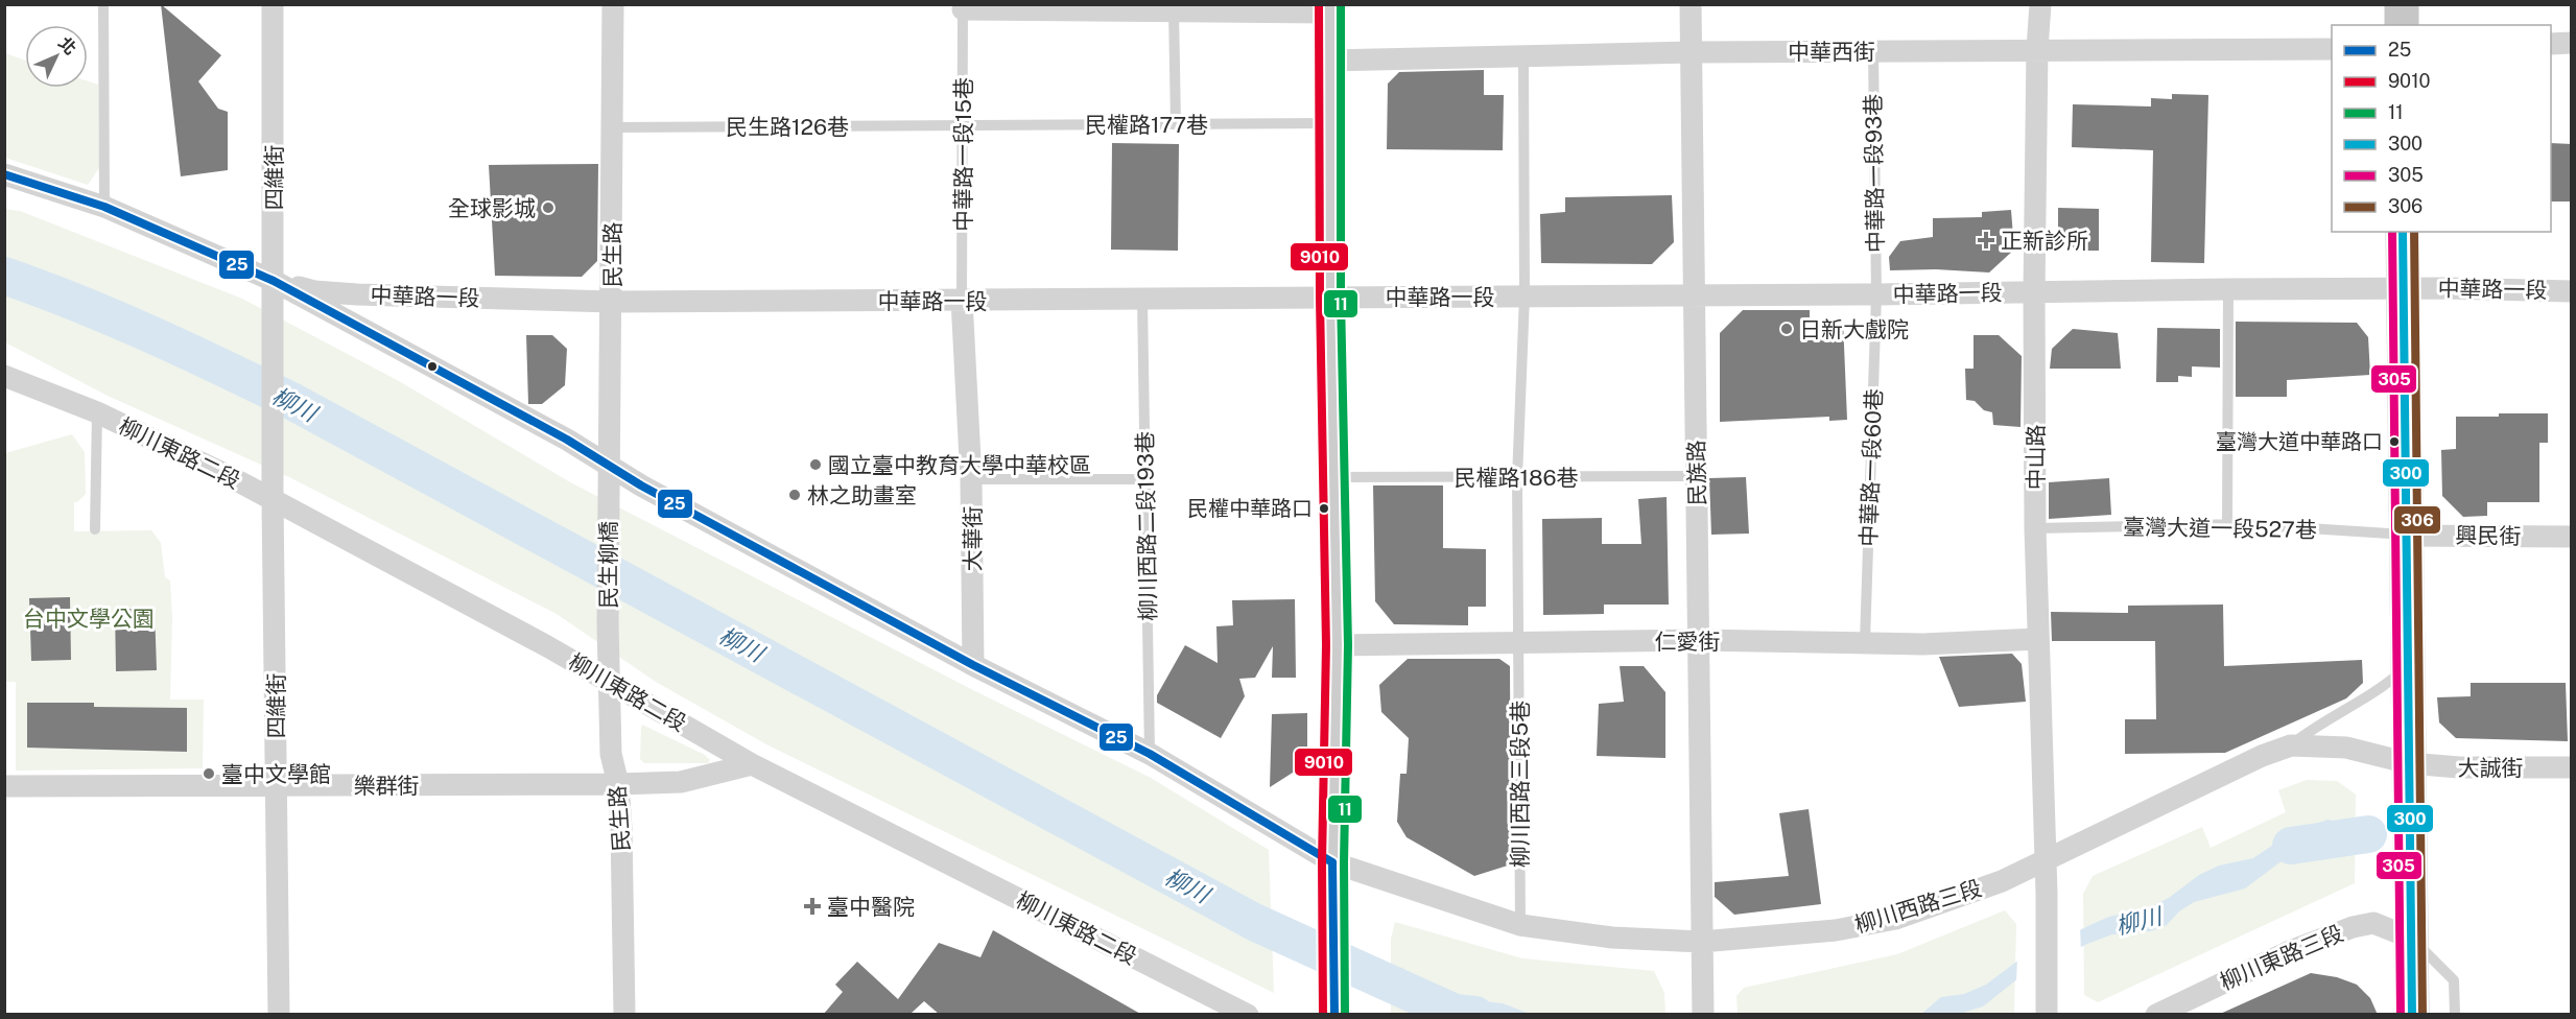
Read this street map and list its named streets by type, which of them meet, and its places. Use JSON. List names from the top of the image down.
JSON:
{
  "streets": {
    "street": [
      "中華西街",
      "四維街",
      "民生路",
      "中華路一段",
      "柳川東路二段",
      "中山路",
      "民族路",
      "興民街",
      "大華街",
      "民生柳橋",
      "仁愛街",
      "大誠街",
      "樂群街",
      "柳川西路三段",
      "柳川東路三段"
    ],
    "lane": [
      "民權路177巷",
      "民生路126巷",
      "中華路一段15巷",
      "中華路一段93巷",
      "中華路一段60巷",
      "民權路186巷",
      "柳川西路二段193巷",
      "臺灣大道一段527巷",
      "柳川西路三段5巷"
    ]
  },
  "crossings": [
    ["中華西街", "中華路一段93巷"],
    ["中華西街", "中山路"],
    ["中華西街", "民族路"],
    ["中華西街", "柳川西路三段5巷"],
    ["民權路177巷", "民生路126巷"],
    ["民權路177巷", "中華路一段15巷"],
    ["民生路126巷", "中華路一段15巷"],
    ["民生路126巷", "民生路"],
    ["中華路一段15巷", "中華路一段"],
    ["中華路一段15巷", "大華街"],
    ["中華路一段93巷", "中華路一段"],
    ["中華路一段93巷", "中華路一段60巷"],
    ["四維街", "中華路一段"],
    ["四維街", "柳川東路二段"],
    ["四維街", "樂群街"],
    ["四維街", "柳川西路三段"],
    ["民生路", "中華路一段"],
    ["民生路", "柳川東路二段"],
    ["民生路", "民生柳橋"],
    ["民生路", "樂群街"],
    ["民生路", "柳川西路三段"],
    ["中華路一段", "中山路"],
    ["中華路一段", "中華路一段60巷"],
    ["中華路一段", "民族路"],
    ["中華路一段", "柳川西路二段193巷"],
    ["中華路一段", "大華街"],
    ["中華路一段", "柳川西路三段5巷"],
    ["中華路一段", "柳川西路三段"],
    ["柳川東路二段", "樂群街"],
    ["中山路", "臺灣大道一段527巷"],
    ["中山路", "仁愛街"],
    ["中山路", "柳川西路三段"],
    ["中華路一段60巷", "仁愛街"],
    ["民族路", "民權路186巷"],
    ["民族路", "仁愛街"],
    ["民族路", "柳川西路三段"],
    ["民權路186巷", "柳川西路三段5巷"],
    ["柳川西路二段193巷", "柳川西路三段"],
    ["臺灣大道一段527巷", "興民街"],
    ["大華街", "柳川西路三段"],
    ["仁愛街", "柳川西路三段5巷"],
    ["大誠街", "柳川西路三段"],
    ["柳川西路三段5巷", "柳川西路三段"]
  ],
  "water": ["柳川"],
  "parks": ["台中文學公園"],
  "places": {
    "other": [
      "全球影城",
      "日新大戲院",
      "臺灣大道中華路口",
      "國立臺中教育大學中華校區",
      "林之助畫室",
      "民權中華路口",
      "臺中文學館"
    ],
    "health": ["正新診所", "臺中醫院"]
  },
  "lines": [
    "transit line 9010",
    "transit line 11",
    "transit line 25",
    "transit line 300",
    "transit line 305",
    "transit line 306"
  ],
  "legend": [
    "25",
    "9010",
    "11",
    "300",
    "305",
    "306"
  ],
  "north": "top right"
}
